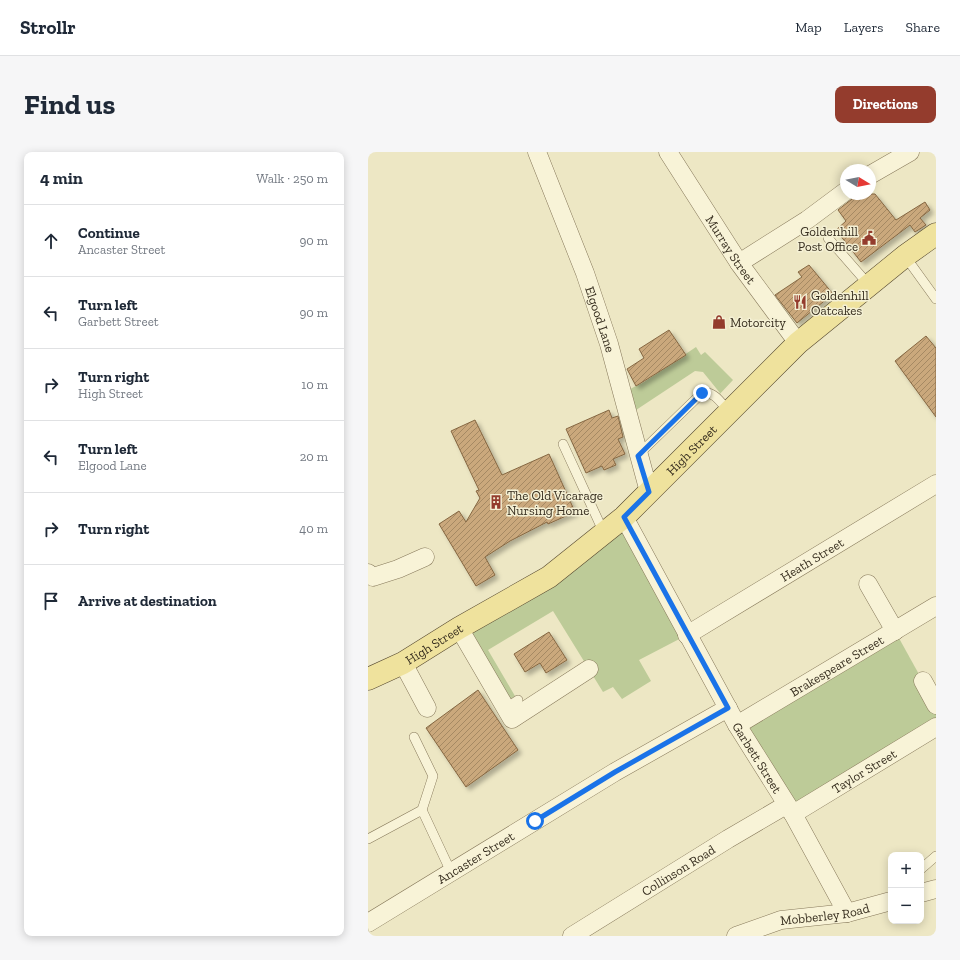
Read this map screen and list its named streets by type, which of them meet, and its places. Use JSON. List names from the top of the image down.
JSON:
{
  "streets": {
    "main road": ["High Street"],
    "street": [
      "Murray Street",
      "Elgood Lane",
      "Heath Street",
      "Brakespeare Street",
      "Garbett Street",
      "Taylor Street",
      "Ancaster Street",
      "Collinson Road",
      "Mobberley Road"
    ]
  },
  "crossings": [
    ["Murray Street", "High Street"],
    ["Elgood Lane", "High Street"],
    ["High Street", "Garbett Street"],
    ["Heath Street", "Garbett Street"],
    ["Brakespeare Street", "Garbett Street"],
    ["Garbett Street", "Taylor Street"],
    ["Garbett Street", "Ancaster Street"],
    ["Garbett Street", "Collinson Road"],
    ["Garbett Street", "Mobberley Road"],
    ["Taylor Street", "Collinson Road"]
  ],
  "places": {
    "public building": ["Goldenhill Post Office"],
    "restaurant": ["Goldenhill Oatcakes"],
    "shop": ["Motorcity"],
    "building": ["The Old Vicarage Nursing Home"]
  },
  "north": "right",
  "page": {
    "header": "Strollr",
    "nav": ["Map", "Layers", "Share"],
    "buttons": "Directions",
    "title": "Find us",
    "heading": ["4 min", "Walk · 250 m"],
    "list": [
      ["Continue", "Ancaster Street", "90 m"],
      ["Turn left", "Garbett Street", "90 m"],
      ["Turn right", "High Street", "10 m"],
      ["Turn left", "Elgood Lane", "20 m"],
      ["Turn right", "40 m"],
      "Arrive at destination"
    ],
    "map_buttons": ["+", "−"]
  }
}
